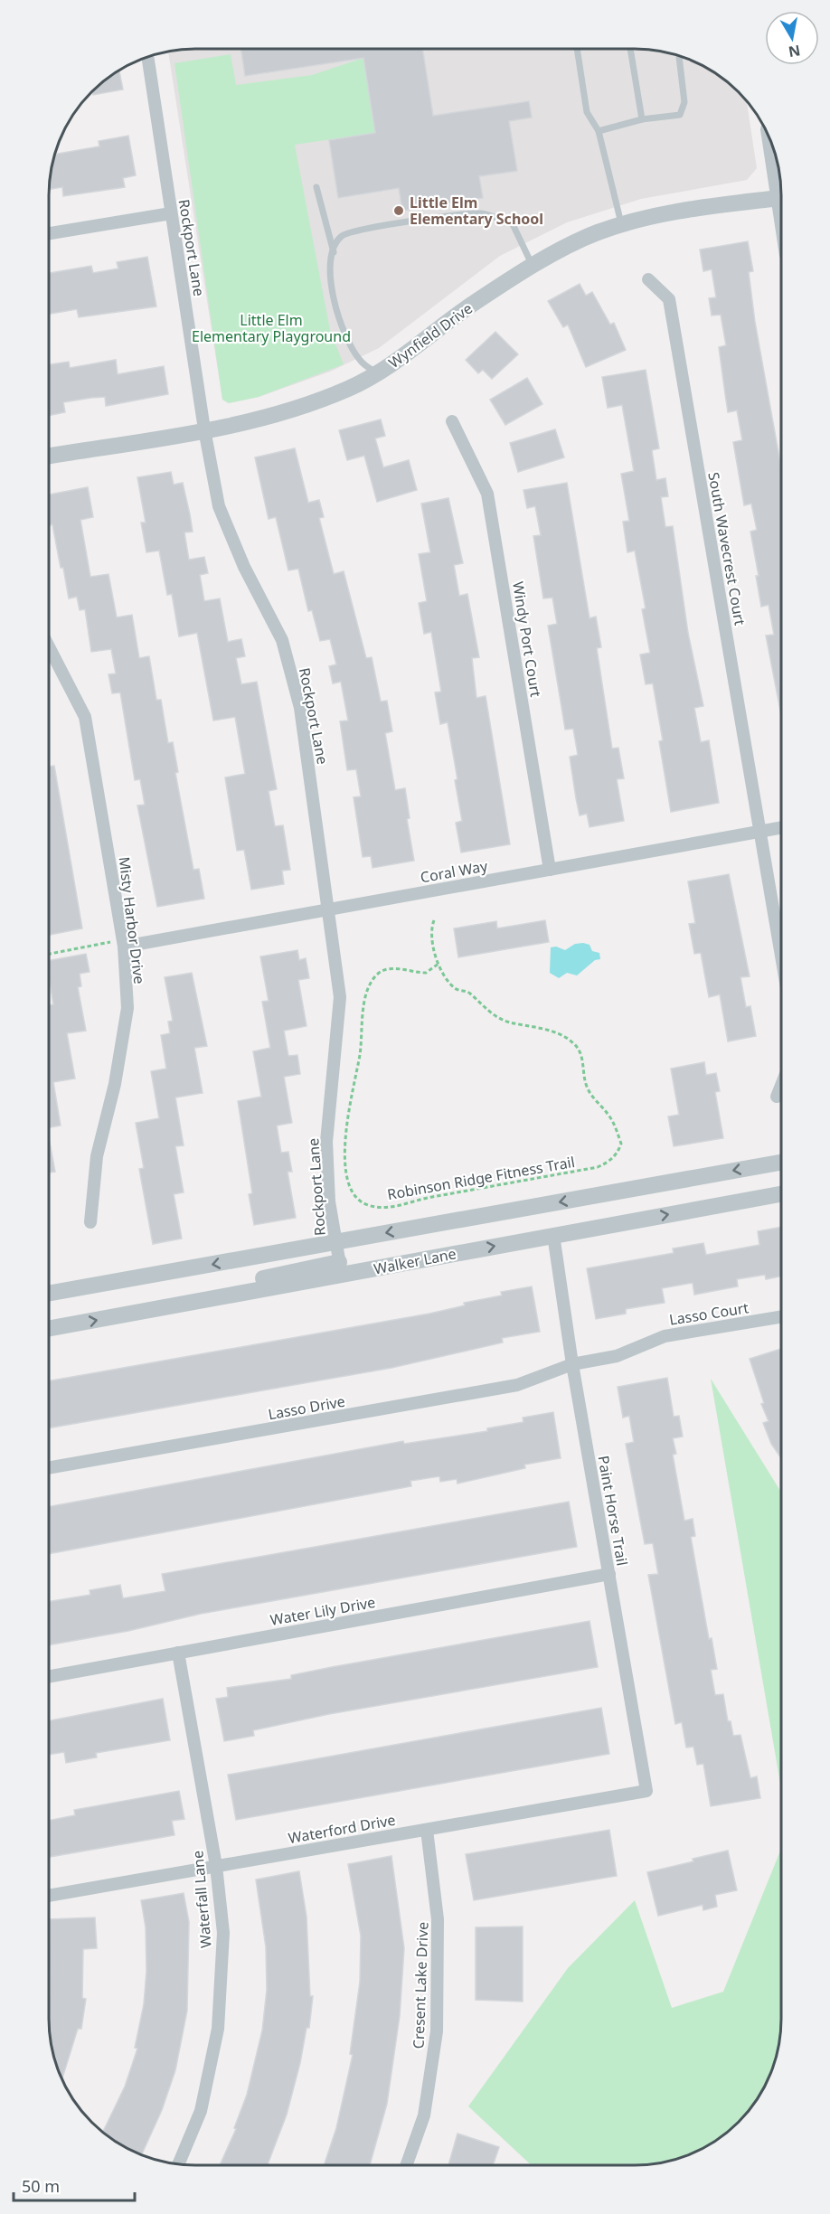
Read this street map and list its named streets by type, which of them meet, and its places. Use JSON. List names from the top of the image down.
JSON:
{
  "streets": {
    "street": [
      "Rockport Lane",
      "Wynfield Drive",
      "South Wavecrest Court",
      "Windy Port Court",
      "Coral Way",
      "Misty Harbor Drive",
      "Walker Lane",
      "Lasso Court",
      "Lasso Drive",
      "Paint Horse Trail",
      "Water Lily Drive",
      "Waterford Drive",
      "Waterfall Lane",
      "Cresent Lake Drive"
    ],
    "path": ["Robinson Ridge Fitness Trail"]
  },
  "crossings": [
    ["Rockport Lane", "Wynfield Drive"],
    ["Rockport Lane", "Coral Way"],
    ["Rockport Lane", "Walker Lane"],
    ["South Wavecrest Court", "Coral Way"],
    ["Windy Port Court", "Coral Way"],
    ["Coral Way", "Misty Harbor Drive"],
    ["Walker Lane", "Paint Horse Trail"],
    ["Lasso Court", "Lasso Drive"],
    ["Lasso Court", "Paint Horse Trail"],
    ["Lasso Drive", "Paint Horse Trail"],
    ["Paint Horse Trail", "Water Lily Drive"],
    ["Paint Horse Trail", "Waterford Drive"],
    ["Water Lily Drive", "Waterfall Lane"],
    ["Waterford Drive", "Waterfall Lane"],
    ["Waterford Drive", "Cresent Lake Drive"]
  ],
  "parks": ["Little Elm Elementary Playground"],
  "places": ["Little Elm Elementary School"],
  "scale_bar": "50 m",
  "north": "bottom"
}
